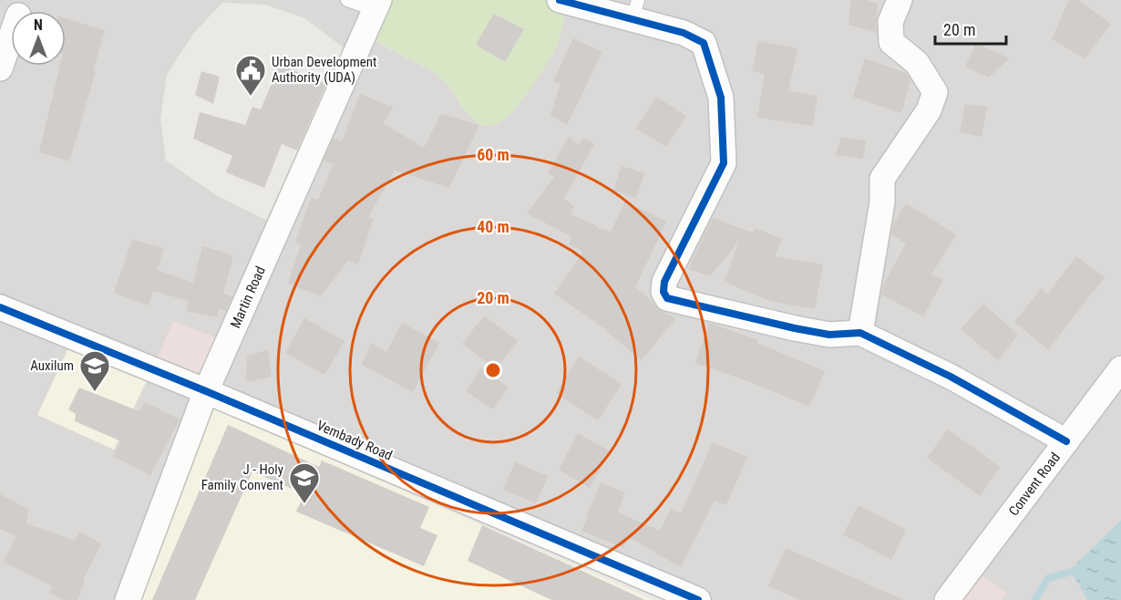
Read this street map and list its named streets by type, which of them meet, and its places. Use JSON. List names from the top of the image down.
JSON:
{
  "streets": {
    "street": ["Martin Road", "Vembady Road", "Convent Road"]
  },
  "crossings": [
    ["Martin Road", "Vembady Road"]
  ],
  "places": {
    "public building": ["Urban Development Authority (UDA)"],
    "school or university": ["Auxilum", "J - Holy Family Convent"]
  },
  "scale_bar": "20 m",
  "north": "top",
  "rings": ["60 m", "40 m", "20 m"]
}
